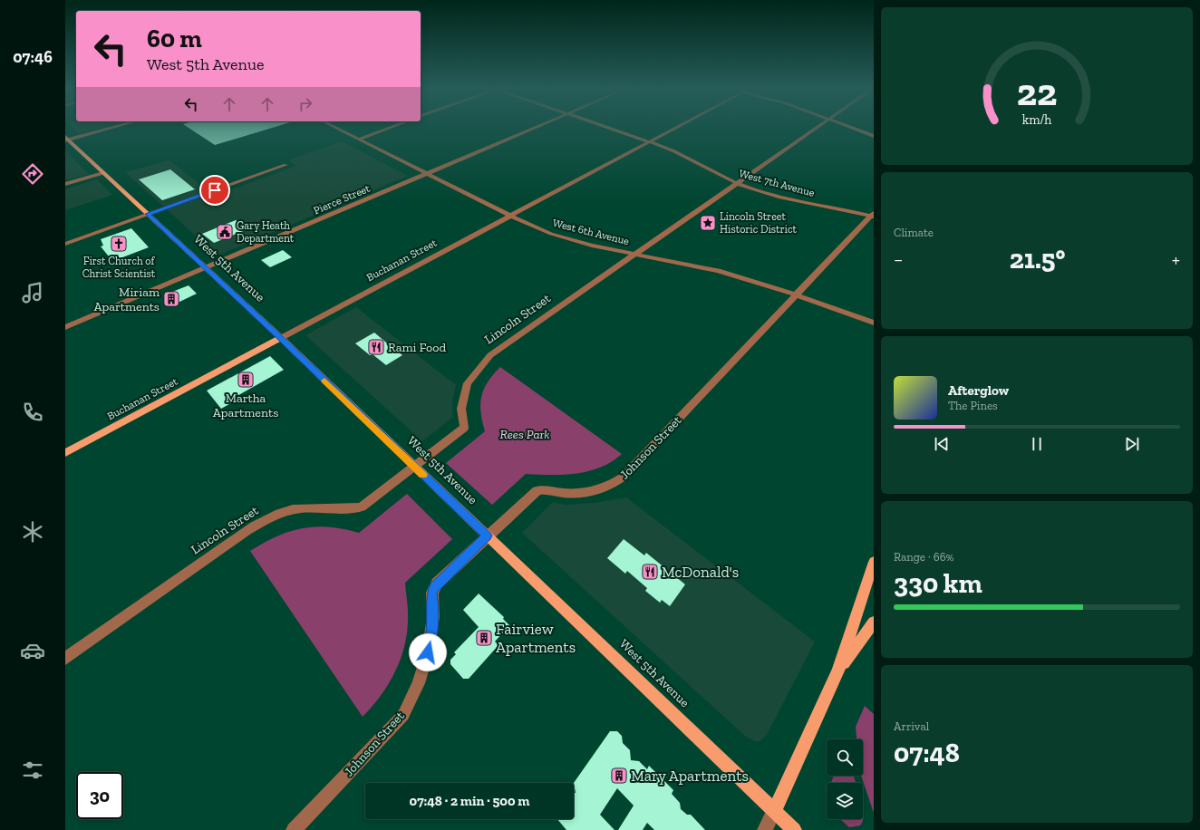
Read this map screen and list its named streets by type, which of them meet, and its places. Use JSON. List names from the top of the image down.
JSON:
{
  "streets": {
    "main road": ["Buchanan Street", "West 5th Avenue"],
    "street": [
      "West 7th Avenue",
      "Pierce Street",
      "West 6th Avenue",
      "Lincoln Street",
      "Johnson Street"
    ]
  },
  "crossings": [
    ["West 7th Avenue", "Buchanan Street"],
    ["West 7th Avenue", "Lincoln Street"],
    ["West 7th Avenue", "Johnson Street"],
    ["Pierce Street", "West 6th Avenue"],
    ["Pierce Street", "West 5th Avenue"],
    ["West 6th Avenue", "Buchanan Street"],
    ["West 6th Avenue", "Lincoln Street"],
    ["West 6th Avenue", "Johnson Street"],
    ["Buchanan Street", "West 5th Avenue"],
    ["West 5th Avenue", "Lincoln Street"],
    ["West 5th Avenue", "Johnson Street"]
  ],
  "parks": ["Rees Park"],
  "places": {
    "place": ["Lincoln Street Historic District"],
    "public building": ["Gary Heath Department"],
    "church": ["First Church of Christ Scientist"],
    "building": [
      "Miriam Apartments",
      "Martha Apartments",
      "Fairview Apartments",
      "Mary Apartments"
    ],
    "restaurant": ["Rami Food", "McDonald's"]
  },
  "page": {
    "tabs": "07:46",
    "turn": ["60 m", "West 5th Avenue"],
    "tile": [
      "Climate",
      ["Range · 66%", "330 km"],
      ["Arrival", "07:48"]
    ],
    "heat": ["−", "21.5°", "+"],
    "song": ["Afterglow", "The Pines"],
    "limit": "30",
    "trip": "07:48 · 2 min · 500 m",
    "gauge": ["22", "km/h"]
  }
}
